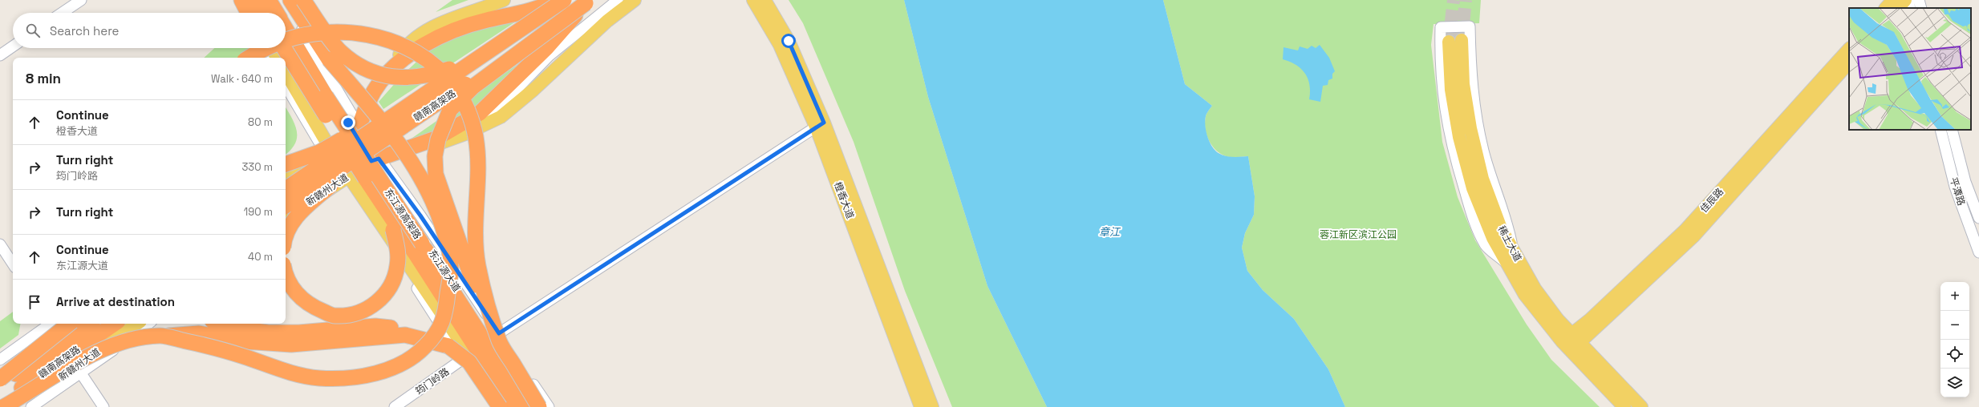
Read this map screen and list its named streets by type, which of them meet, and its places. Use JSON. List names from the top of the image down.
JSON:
{
  "streets": {
    "highway": ["赣南高架路", "东江源高架路"],
    "main road": [
      "新赣州大道",
      "橙香大道",
      "佳辰路",
      "稀土大道",
      "东江源大道"
    ],
    "street": ["平潭路", "筠门岭路"]
  },
  "crossings": [
    ["新赣州大道", "东江源大道"],
    ["佳辰路", "稀土大道"]
  ],
  "water": ["章江"],
  "parks": ["蓉江新区滨江公园"],
  "page": {
    "search": "Search here",
    "heading": ["8 min", "Walk · 640 m"],
    "list": [
      ["Continue", "橙香大道", "80 m"],
      ["Turn right", "筠门岭路", "330 m"],
      ["Turn right", "190 m"],
      ["Continue", "东江源大道", "40 m"],
      "Arrive at destination"
    ],
    "map_buttons": ["+", "−"]
  }
}
